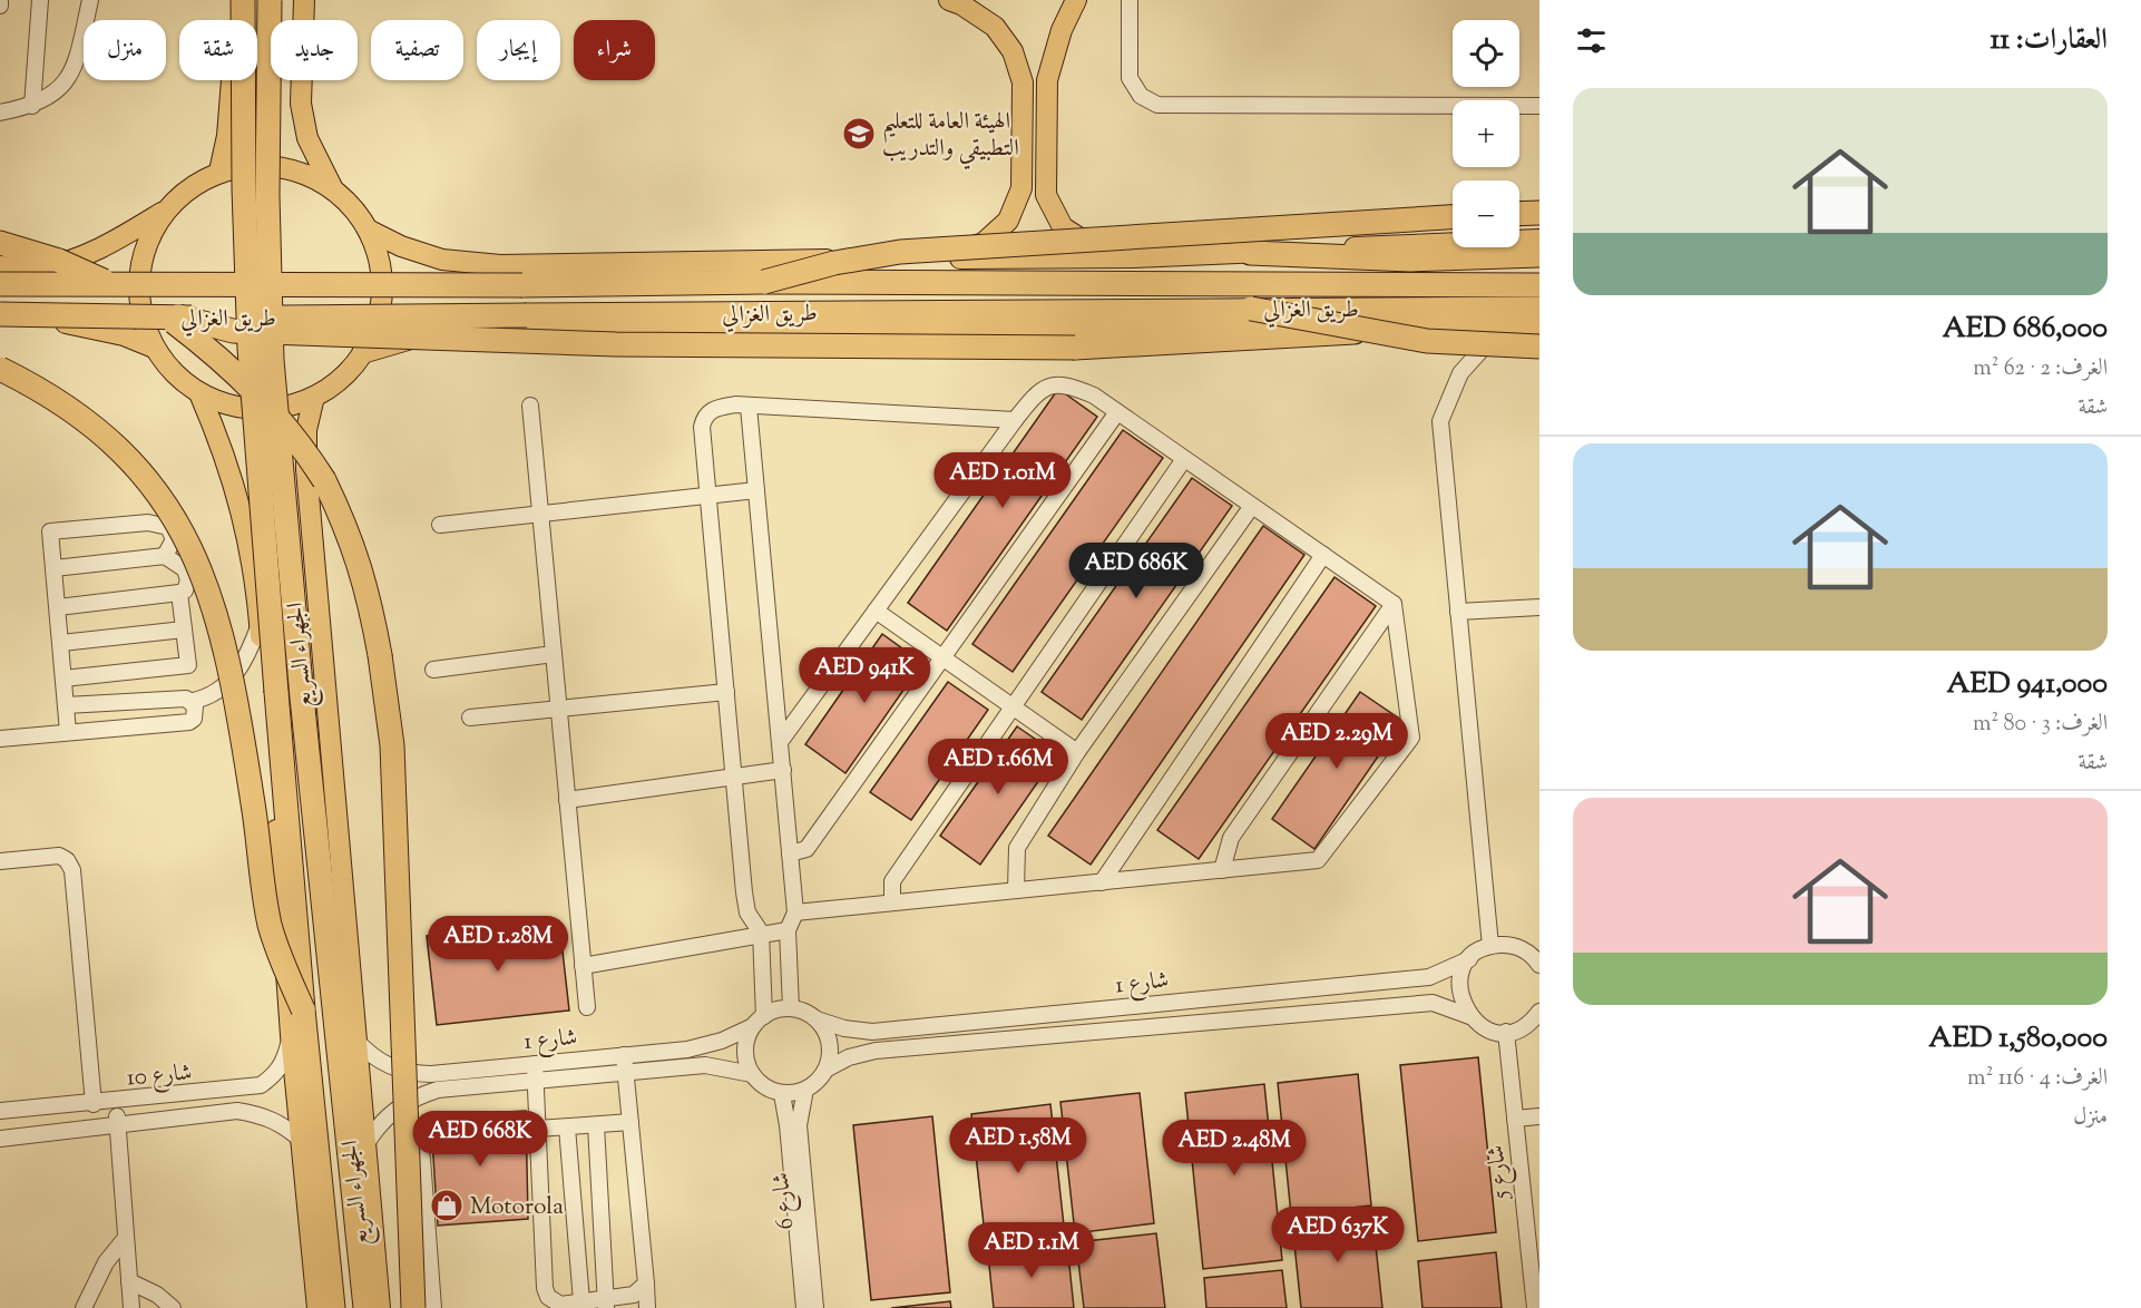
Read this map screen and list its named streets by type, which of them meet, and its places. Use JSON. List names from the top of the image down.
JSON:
{
  "streets": {
    "highway": ["طريق الغزالي", "الجهراء السريع"],
    "street": [
      "شارع 1",
      "شارع 10",
      "شارع 5",
      "شارع 6"
    ]
  },
  "crossings": [
    ["الجهراء السريع", "شارع 1"],
    ["الجهراء السريع", "شارع 10"],
    ["شارع 1", "شارع 5"],
    ["شارع 1", "شارع 6"]
  ],
  "places": {
    "school or university": ["الهيئة العامة للتعليم التطبيقي والتدريب"],
    "shop": ["Motorola"]
  },
  "page": {
    "heading": "العقارات: 11",
    "map_buttons": ["+", "−"],
    "chip": [
      "شراء",
      "إيجار",
      "تصفية",
      "جديد",
      "شقة",
      "منزل"
    ],
    "list": [
      {
        "name": "AED 686,000",
        "note": "الغرف: 2 · 62 m² · شقة"
      },
      {
        "name": "AED 941,000",
        "note": "الغرف: 3 · 80 m² · شقة"
      },
      {
        "name": "AED 1,580,000",
        "note": "الغرف: 4 · 116 m² · منزل"
      }
    ],
    "price": [
      "AED 1.01M",
      "AED 686K",
      "AED 941K",
      "AED 2.29M",
      "AED 1.66M",
      "AED 1.28M",
      "AED 668K",
      "AED 1.58M",
      "AED 2.48M",
      "AED 637K",
      "AED 1.1M"
    ]
  }
}
